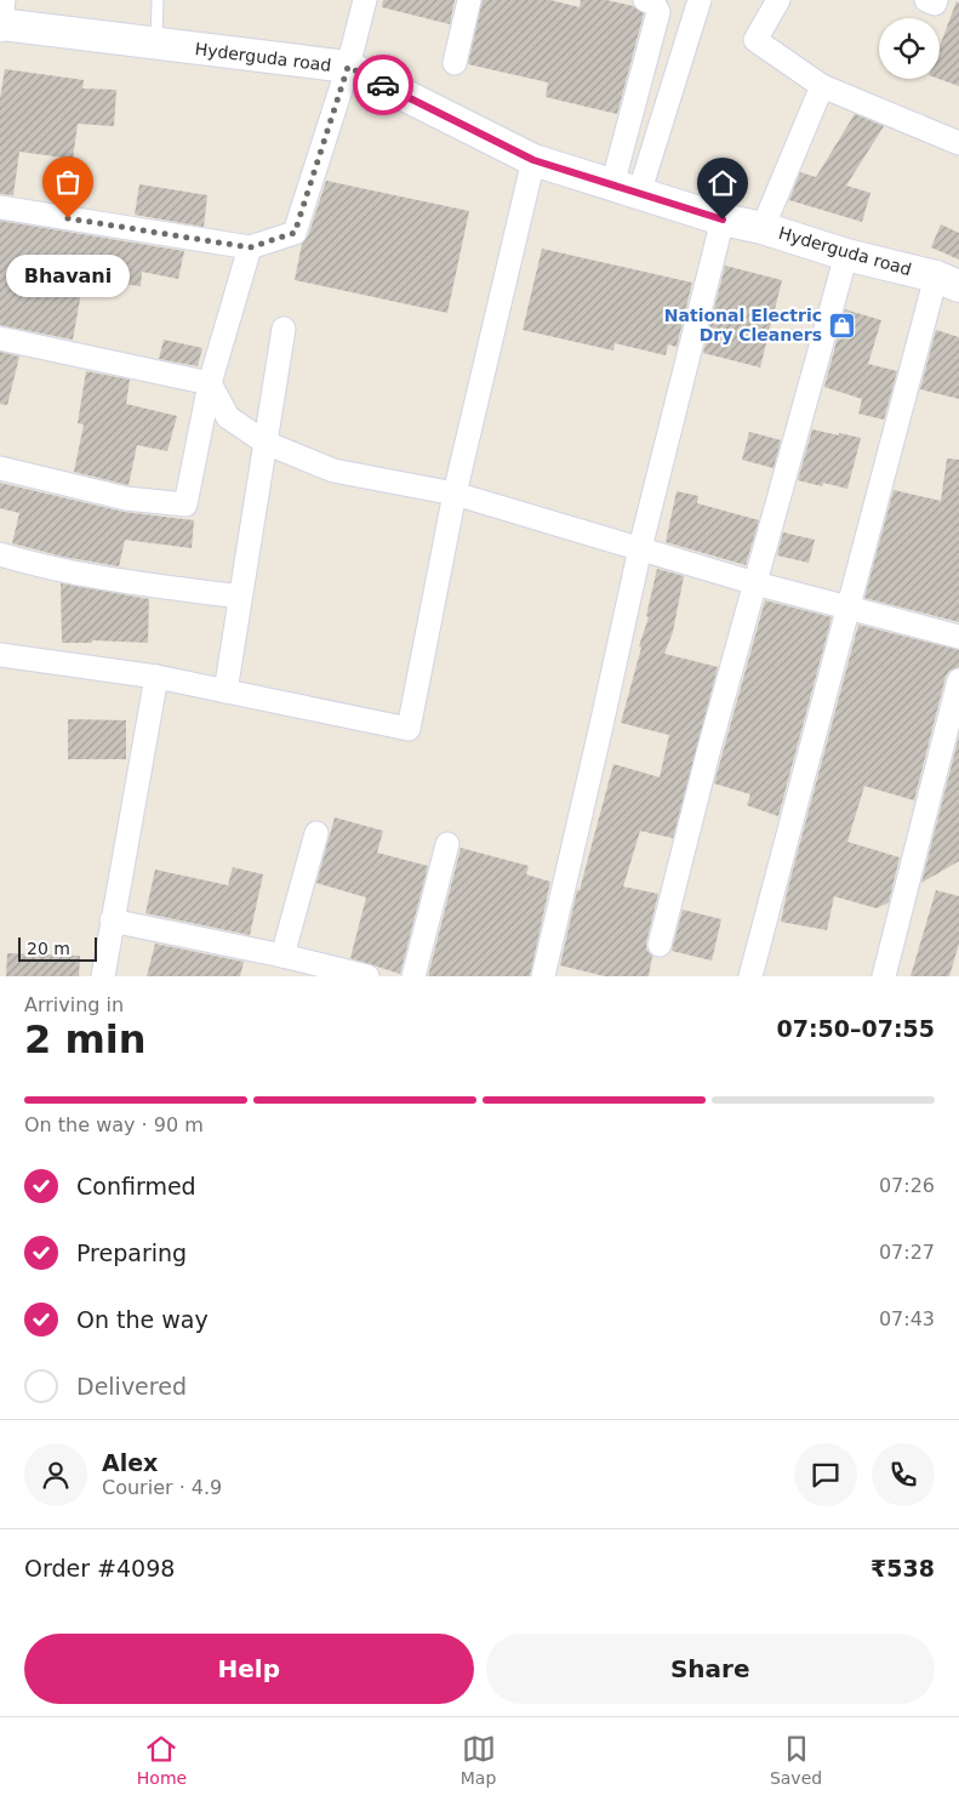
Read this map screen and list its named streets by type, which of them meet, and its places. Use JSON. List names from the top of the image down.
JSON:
{
  "streets": {
    "street": ["Hyderguda road"]
  },
  "places": {
    "other": ["Bhavani"],
    "shop": ["National Electric Dry Cleaners"]
  },
  "scale_bar": "20 m",
  "page": {
    "bubble": "Bhavani",
    "scale": "20 m",
    "heading": ["2 min", "Arriving in", "07:50–07:55"],
    "panel": [
      "Alex",
      "Courier · 4.9",
      "Order #4098",
      "₹538"
    ],
    "bar": "On the way · 90 m",
    "list": [
      ["Confirmed", "07:26"],
      ["Preparing", "07:27"],
      ["On the way", "07:43"],
      "Delivered"
    ],
    "buttons": ["Help", "Share"],
    "tabs": ["Home", "Map", "Saved"]
  }
}
